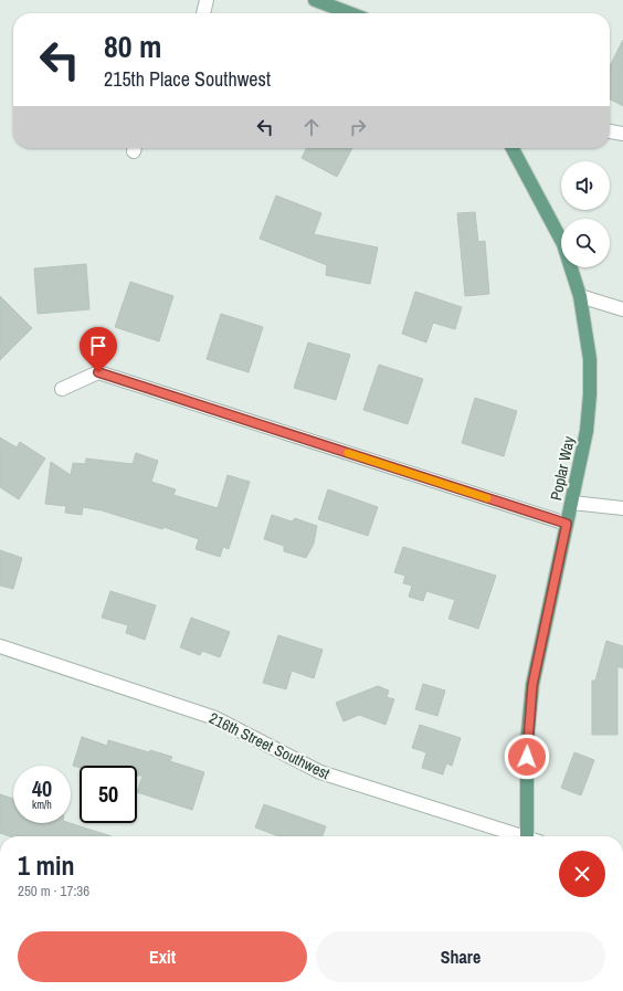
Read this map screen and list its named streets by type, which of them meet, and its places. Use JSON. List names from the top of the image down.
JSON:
{
  "streets": {
    "main road": ["Poplar Way"],
    "street": ["216th Street Southwest"]
  },
  "page": {
    "turn": ["80 m", "215th Place Southwest"],
    "speed": "40 km/h",
    "limit": "50",
    "heading": ["1 min", "250 m · 17:36"],
    "buttons": ["Exit", "Share"]
  }
}
